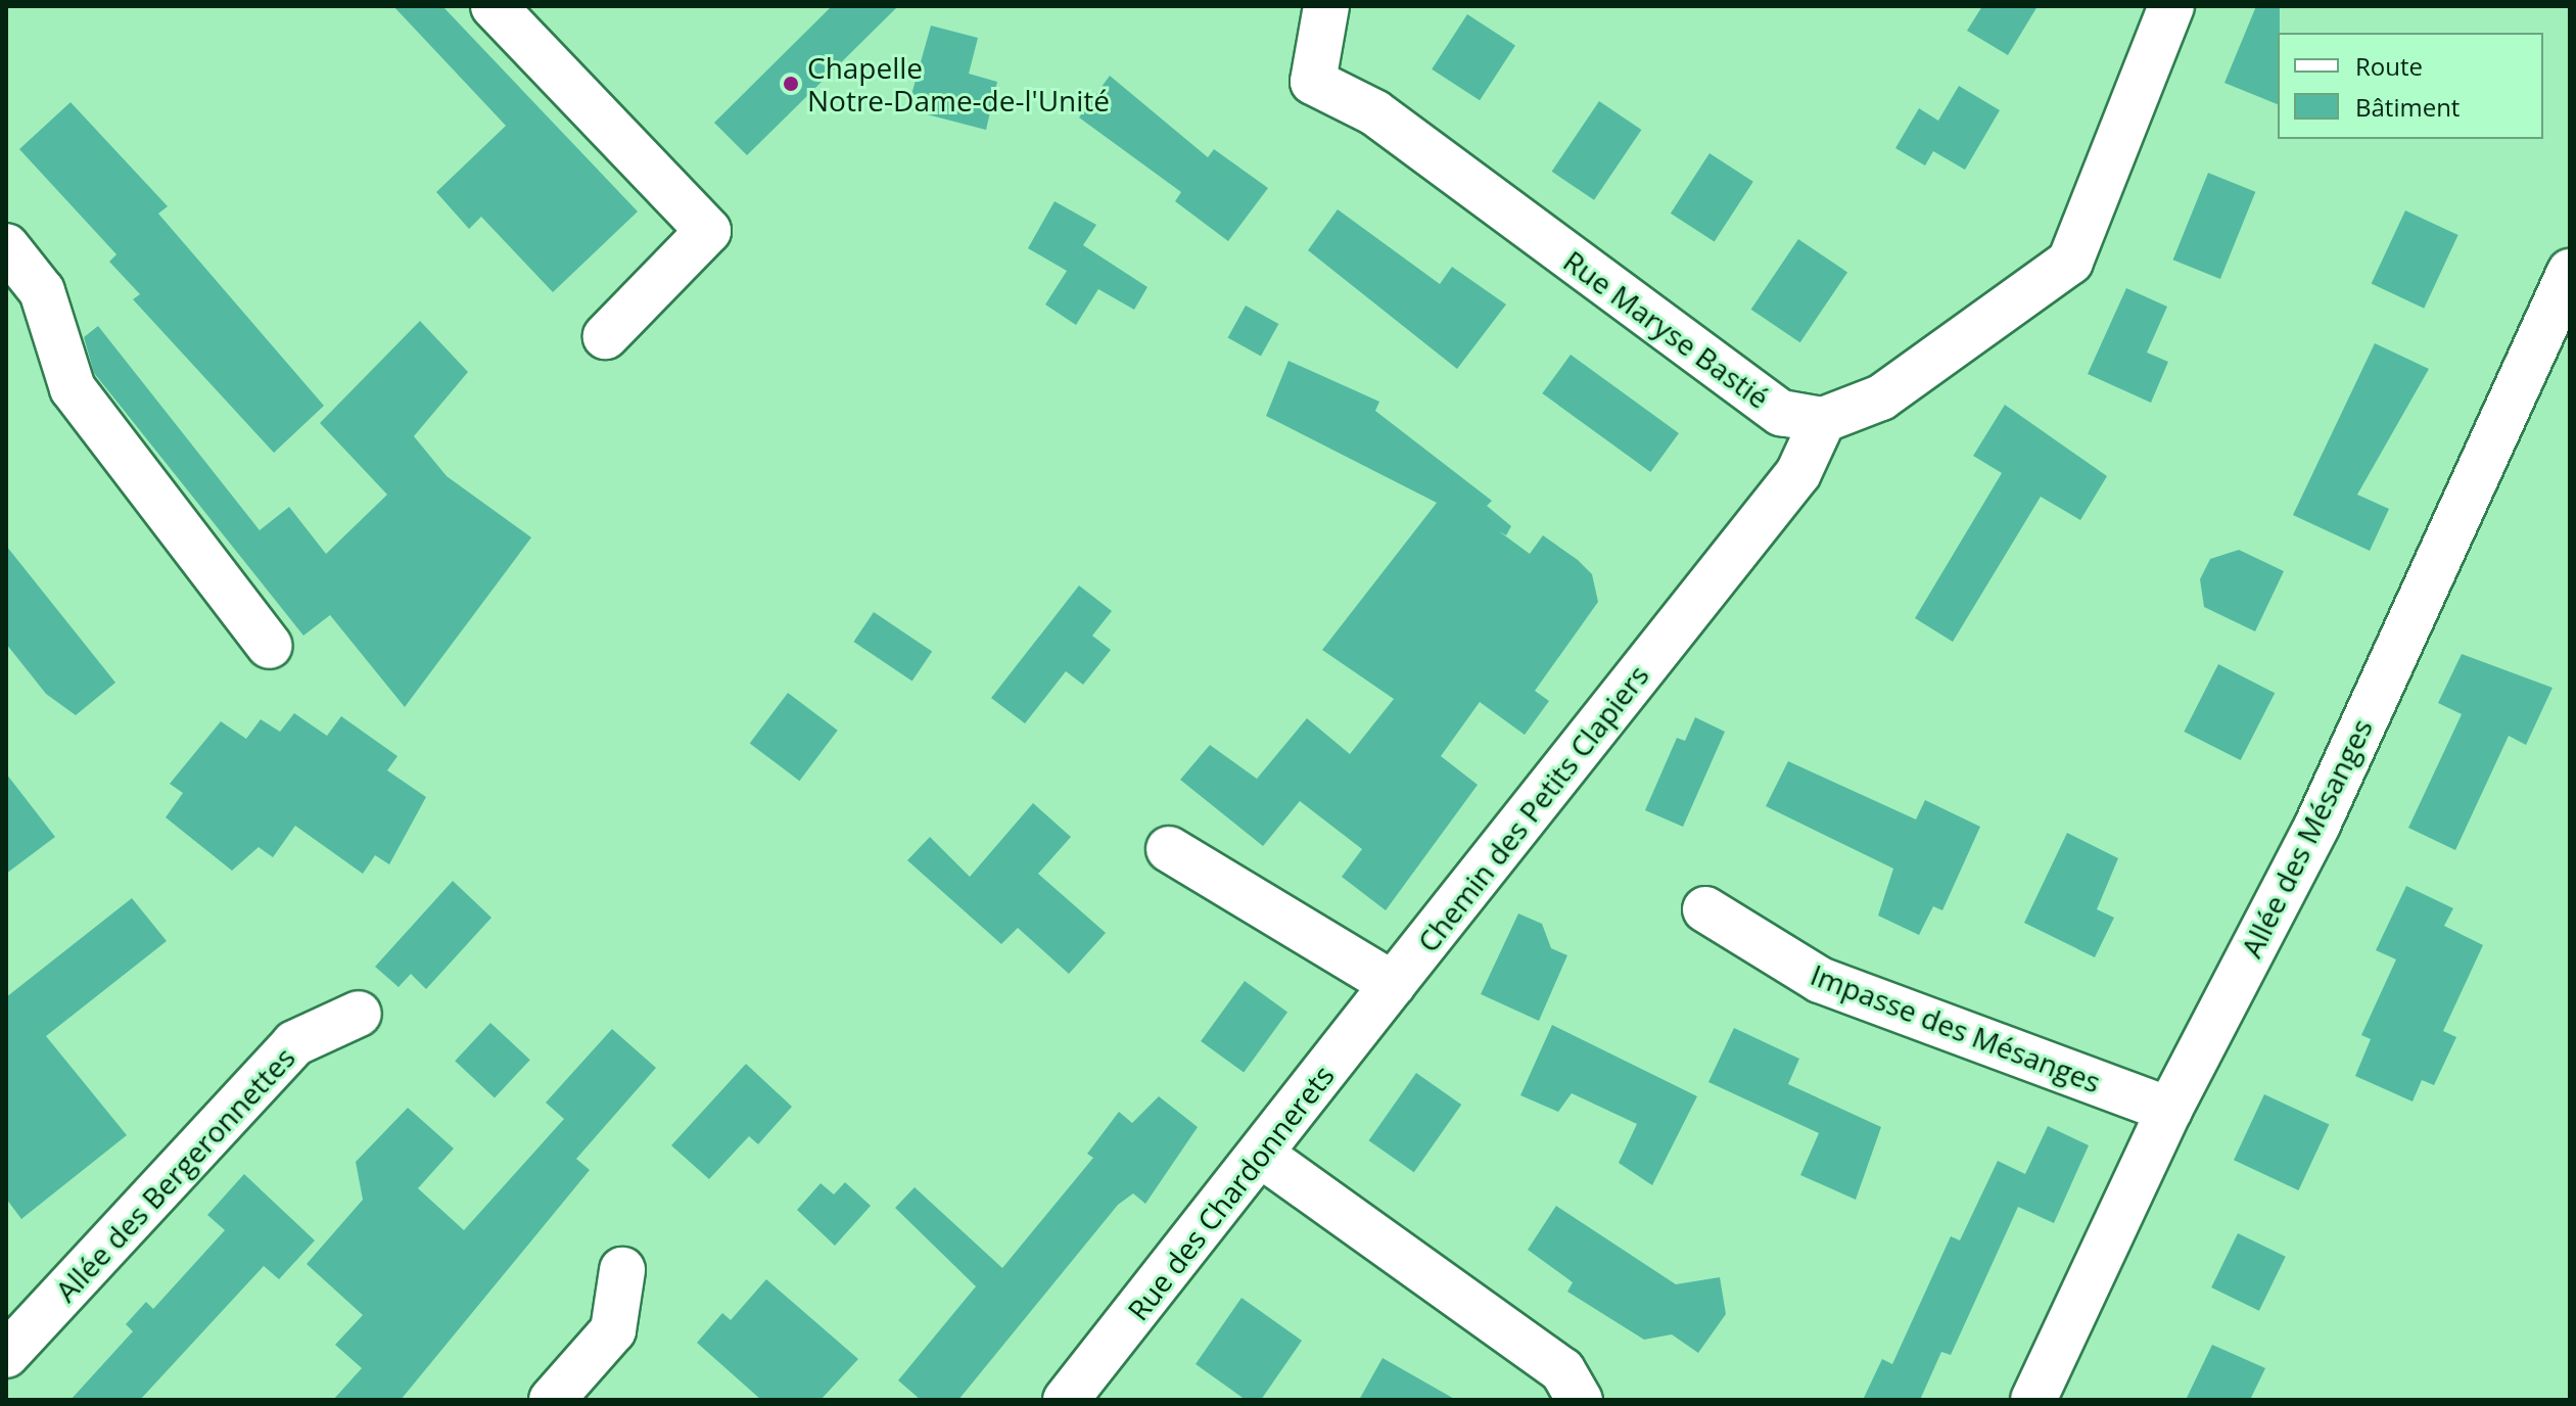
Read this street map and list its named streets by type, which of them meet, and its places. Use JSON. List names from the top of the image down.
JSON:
{
  "streets": {
    "street": [
      "Rue Maryse Bastié",
      "Chemin des Petits Clapiers",
      "Allée des Mésanges",
      "Impasse des Mésanges",
      "Allée des Bergeronnettes",
      "Rue des Chardonnerets"
    ]
  },
  "crossings": [
    ["Rue Maryse Bastié", "Chemin des Petits Clapiers"],
    ["Chemin des Petits Clapiers", "Rue des Chardonnerets"],
    ["Allée des Mésanges", "Impasse des Mésanges"]
  ],
  "places": ["Chapelle Notre-Dame-de-l'Unité"],
  "legend": ["Route", "Bâtiment"]
}
